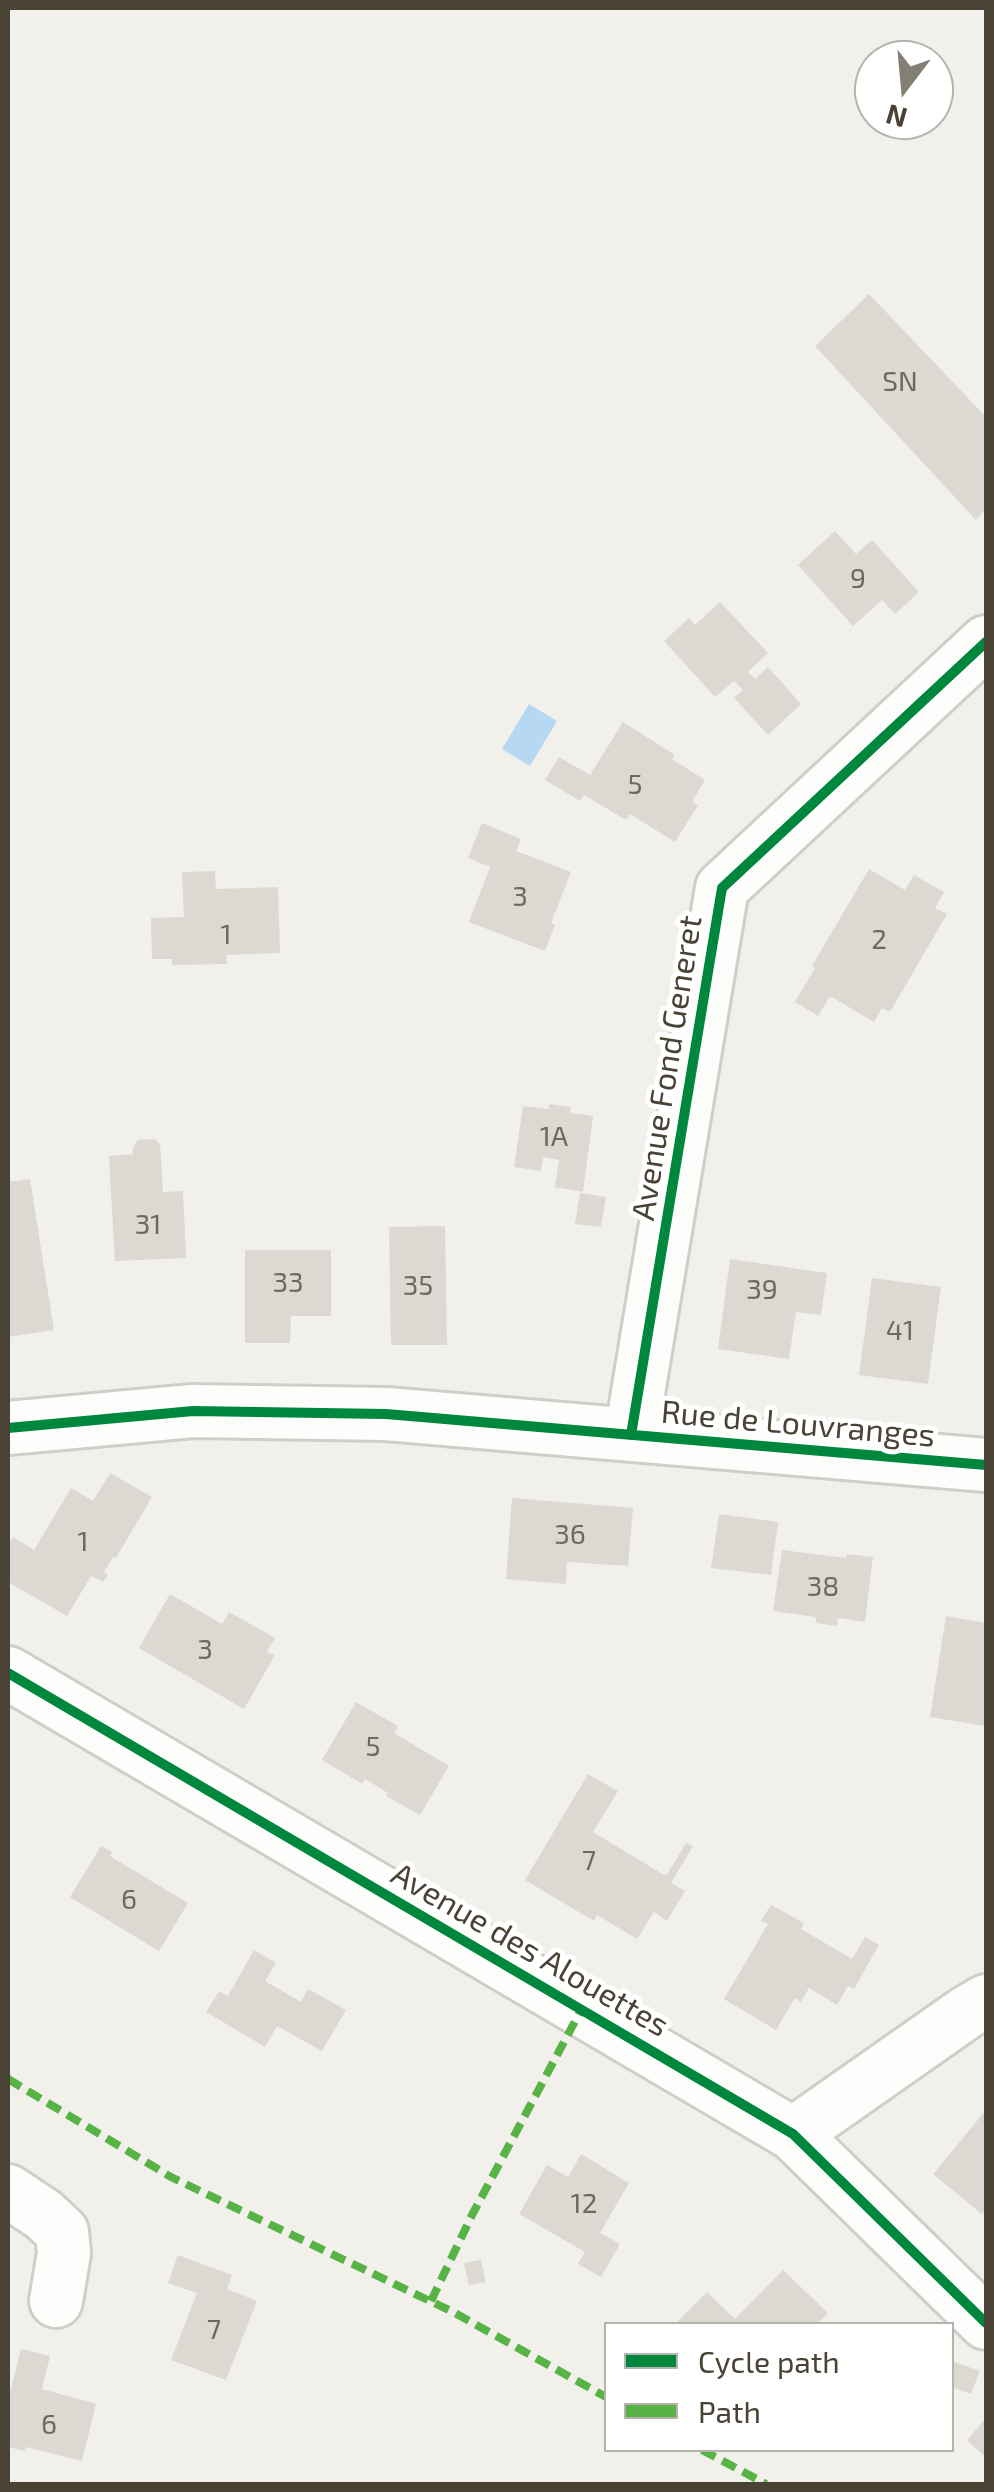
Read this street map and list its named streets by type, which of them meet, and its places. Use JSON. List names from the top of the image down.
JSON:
{
  "streets": {
    "street": ["Avenue Fond Generet", "Rue de Louvranges", "Avenue des Alouettes"]
  },
  "crossings": [
    ["Avenue Fond Generet", "Rue de Louvranges"]
  ],
  "house_numbers": [
    "SN",
    "9",
    "5",
    "3",
    "1",
    "2",
    "1A",
    "31",
    "33",
    "35",
    "39",
    "41",
    "36",
    "1",
    "38",
    "3",
    "5",
    "7",
    "6",
    "12",
    "7",
    "6"
  ],
  "legend": ["Cycle path", "Path"],
  "north": "bottom"
}
